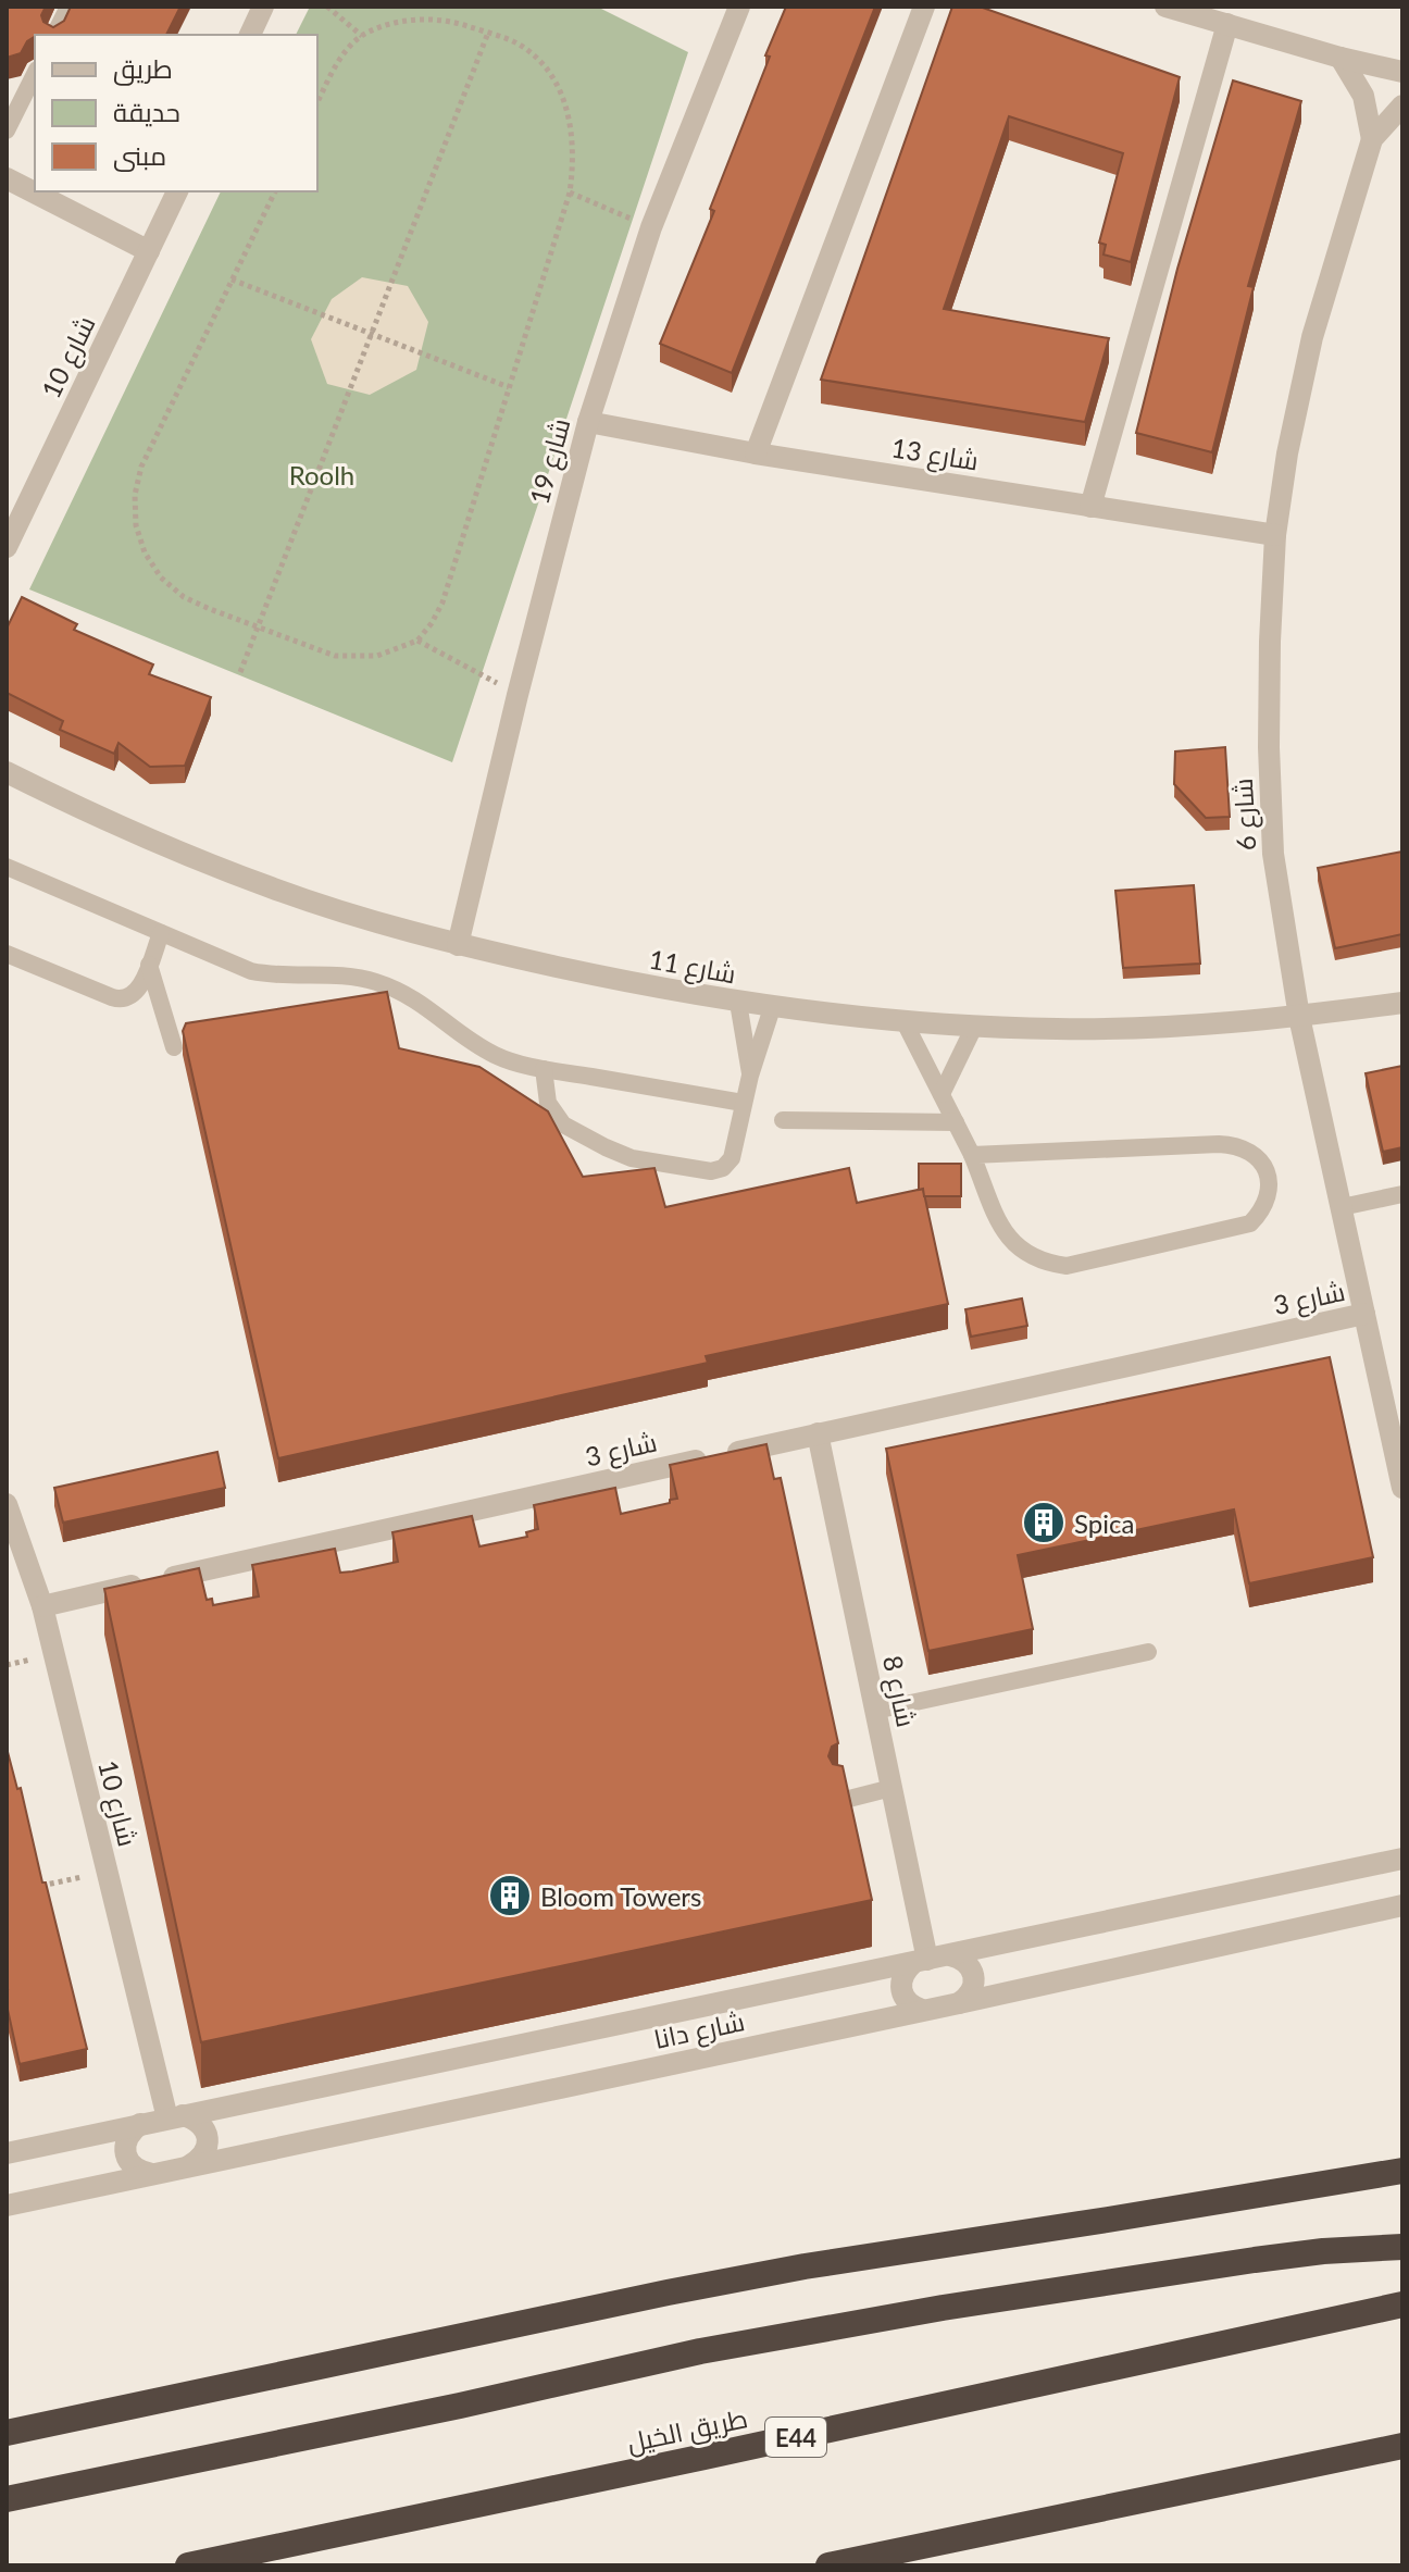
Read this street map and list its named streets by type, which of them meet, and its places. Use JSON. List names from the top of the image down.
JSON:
{
  "streets": {
    "highway": ["طريق الخيل", "E44"],
    "street": [
      "شارع 10",
      "شارع 13",
      "شارع 19",
      "شارع 6",
      "شارع 11",
      "شارع 3",
      "شارع 8",
      "شارع دانا"
    ]
  },
  "crossings": [
    ["شارع 10", "شارع 3"],
    ["شارع 10", "شارع دانا"],
    ["شارع 13", "شارع 19"],
    ["شارع 13", "شارع 6"],
    ["شارع 19", "شارع 11"],
    ["شارع 6", "شارع 11"],
    ["شارع 6", "شارع 3"],
    ["شارع 3", "شارع 8"],
    ["شارع 8", "شارع دانا"]
  ],
  "parks": ["Roolh"],
  "places": {
    "building": ["Spica", "Bloom Towers"]
  },
  "legend": ["طريق", "حديقة", "مبنى"]
}
